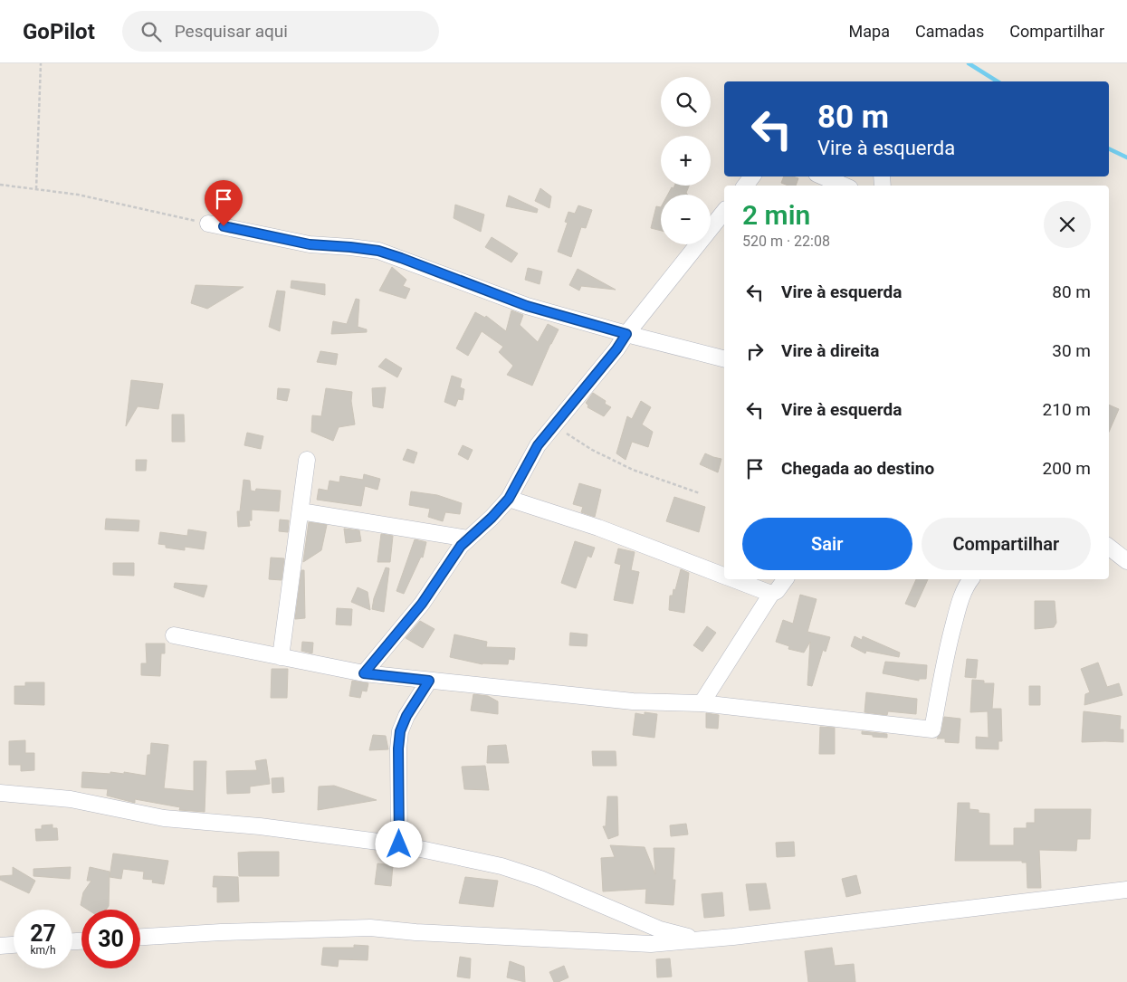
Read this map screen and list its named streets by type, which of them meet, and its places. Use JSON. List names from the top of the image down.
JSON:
{
  "page": {
    "header": "GoPilot",
    "search": "Pesquisar aqui",
    "nav": ["Mapa", "Camadas", "Compartilhar"],
    "map_buttons": ["+", "−"],
    "turn": ["80 m", "Vire à esquerda"],
    "heading": ["2 min", "520 m · 22:08"],
    "list": [
      {
        "name": "Vire à esquerda",
        "value": "80 m"
      },
      {
        "name": "Vire à direita",
        "value": "30 m"
      },
      {
        "name": "Vire à esquerda",
        "value": "210 m"
      },
      {
        "name": "Chegada ao destino",
        "value": "200 m"
      }
    ],
    "buttons": ["Sair", "Compartilhar"],
    "speed": "27 km/h",
    "limit": "30"
  }
}
